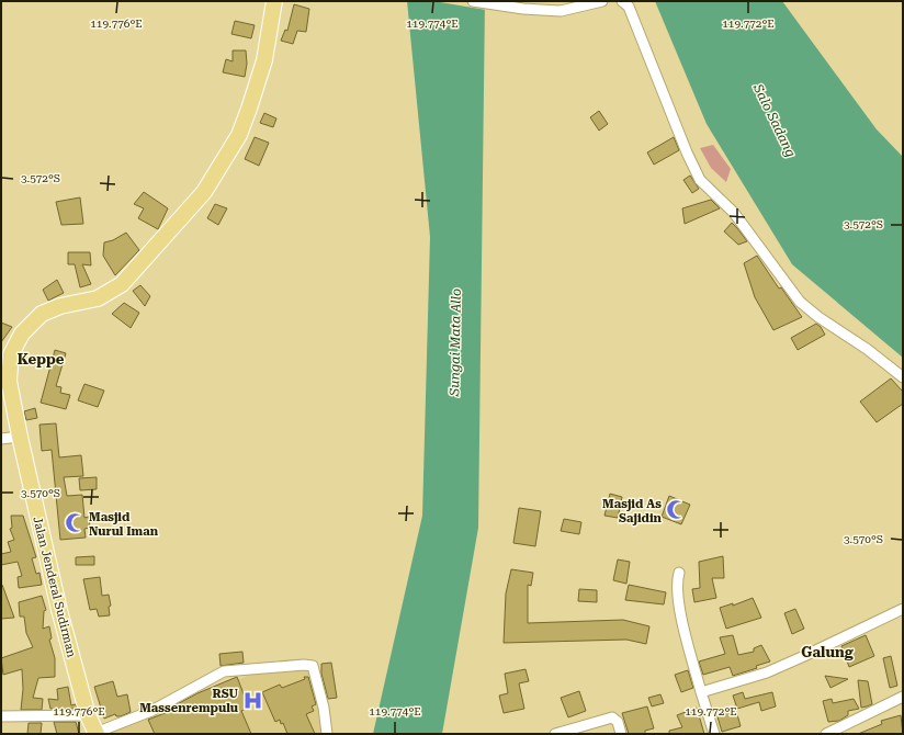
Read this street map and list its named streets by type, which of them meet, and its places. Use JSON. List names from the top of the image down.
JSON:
{
  "streets": {
    "highway": ["Jalan Jenderal Sudirman"]
  },
  "districts": ["Keppe", "Galung"],
  "water": ["Salo Sadang", "Sungai Mata Allo"],
  "places": {
    "mosque": ["Masjid As Sajidin", "Masjid Nurul Iman"],
    "hospital": ["RSU Massenrempulu"]
  },
  "coordinates": [
    "119.776°E",
    "119.774°E",
    "119.772°E",
    "3.572°S",
    "3.570°S"
  ]
}
